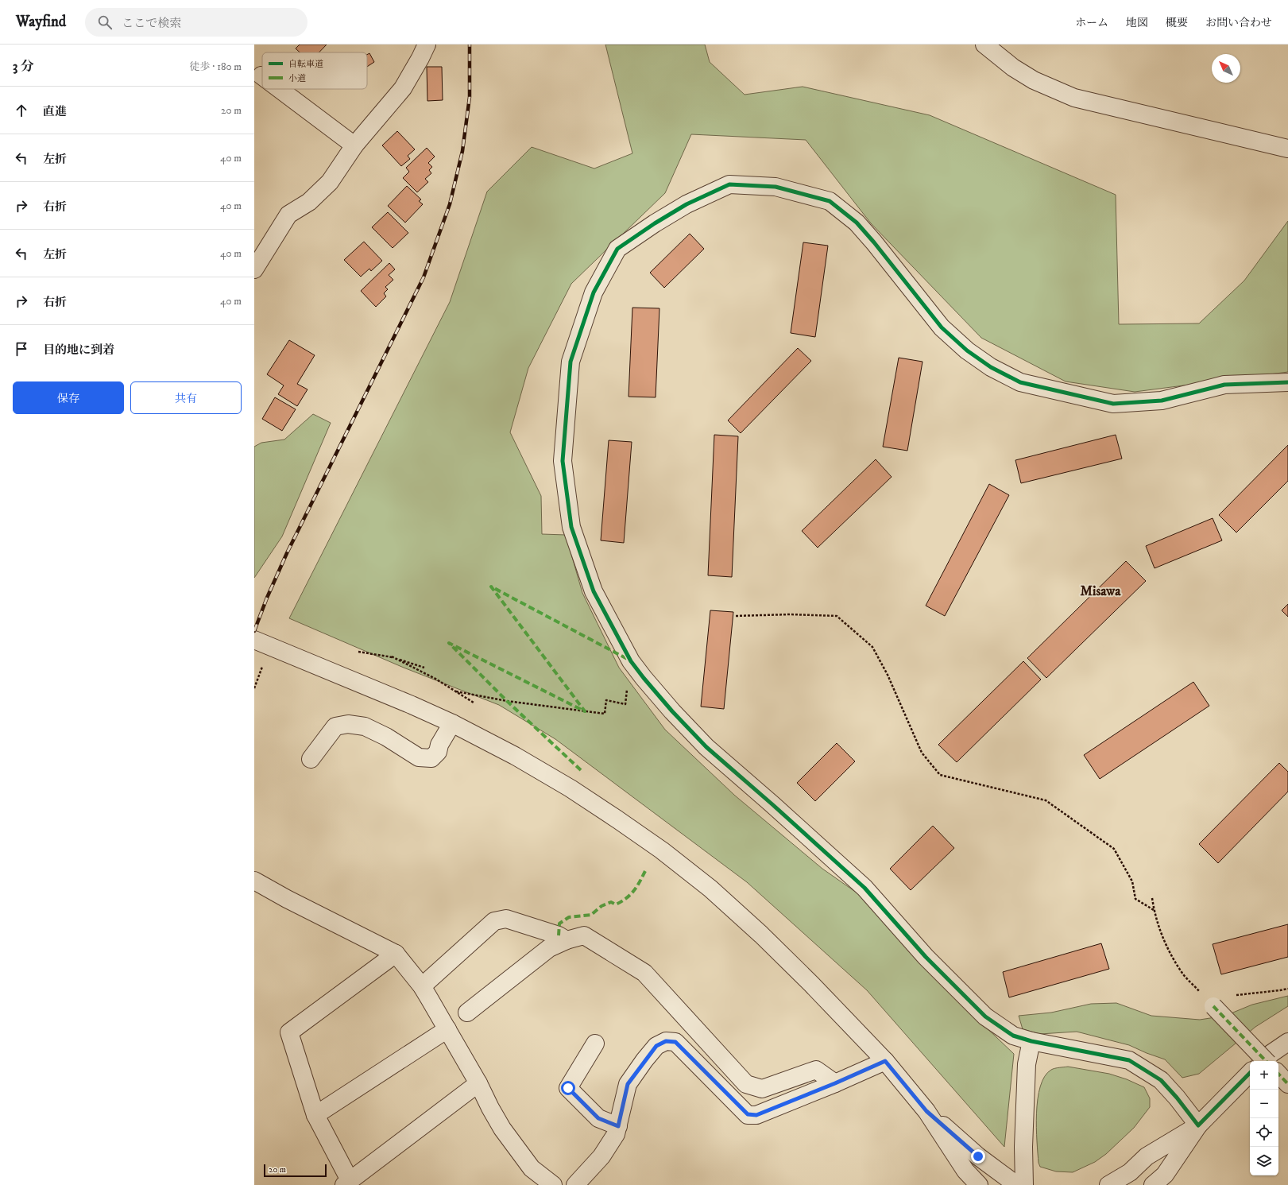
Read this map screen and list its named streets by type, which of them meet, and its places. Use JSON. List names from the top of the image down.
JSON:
{
  "districts": ["Misawa"],
  "legend": ["自転車道", "小道"],
  "scale_bar": "20 m",
  "north": "top left",
  "page": {
    "header": "Wayfind",
    "search": "ここで検索",
    "nav": [
      "ホーム",
      "地図",
      "概要",
      "お問い合わせ"
    ],
    "heading": ["3 分", "徒歩 · 180 m"],
    "list": [
      ["直進", "20 m"],
      ["左折", "40 m"],
      ["右折", "40 m"],
      ["左折", "40 m"],
      ["右折", "40 m"],
      "目的地に到着"
    ],
    "buttons": ["保存", "共有"],
    "map_buttons": ["+", "−"],
    "scale": "20 m"
  }
}
